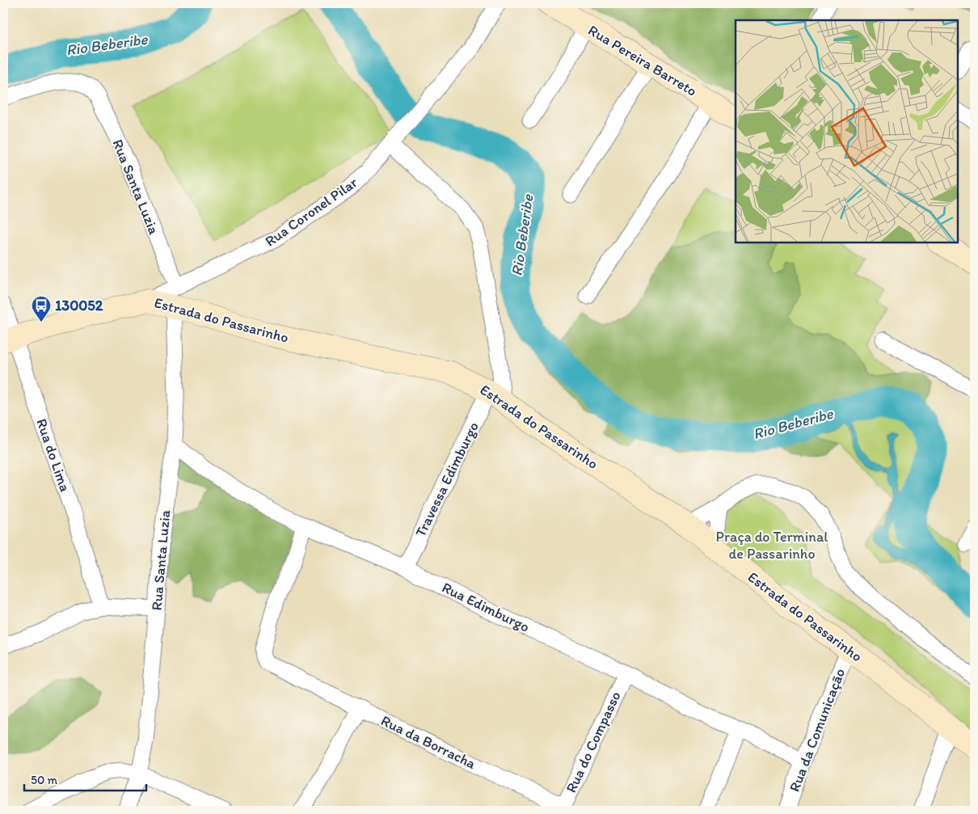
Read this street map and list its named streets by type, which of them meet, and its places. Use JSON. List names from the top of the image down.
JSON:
{
  "streets": {
    "street": [
      "Rua Pereira Barreto",
      "Rua Santa Luzia",
      "Rua Coronel Pilar",
      "Estrada do Passarinho",
      "Rua do Lima",
      "Travessa Edimburgo",
      "Rua Edimburgo",
      "Rua da Comunicação",
      "Rua da Borracha",
      "Rua do Compasso"
    ]
  },
  "crossings": [
    ["Rua Santa Luzia", "Rua Coronel Pilar"],
    ["Rua Santa Luzia", "Estrada do Passarinho"],
    ["Rua Santa Luzia", "Rua Edimburgo"],
    ["Rua Coronel Pilar", "Estrada do Passarinho"],
    ["Estrada do Passarinho", "Rua do Lima"],
    ["Estrada do Passarinho", "Travessa Edimburgo"],
    ["Estrada do Passarinho", "Rua da Comunicação"],
    ["Travessa Edimburgo", "Rua Edimburgo"],
    ["Rua Edimburgo", "Rua da Comunicação"],
    ["Rua Edimburgo", "Rua da Borracha"],
    ["Rua Edimburgo", "Rua do Compasso"],
    ["Rua da Borracha", "Rua do Compasso"]
  ],
  "water": ["Rio Beberibe"],
  "parks": ["Praça do Terminal de Passarinho"],
  "places": {
    "bus stop": ["130052"]
  },
  "scale_bar": "50 m"
}
